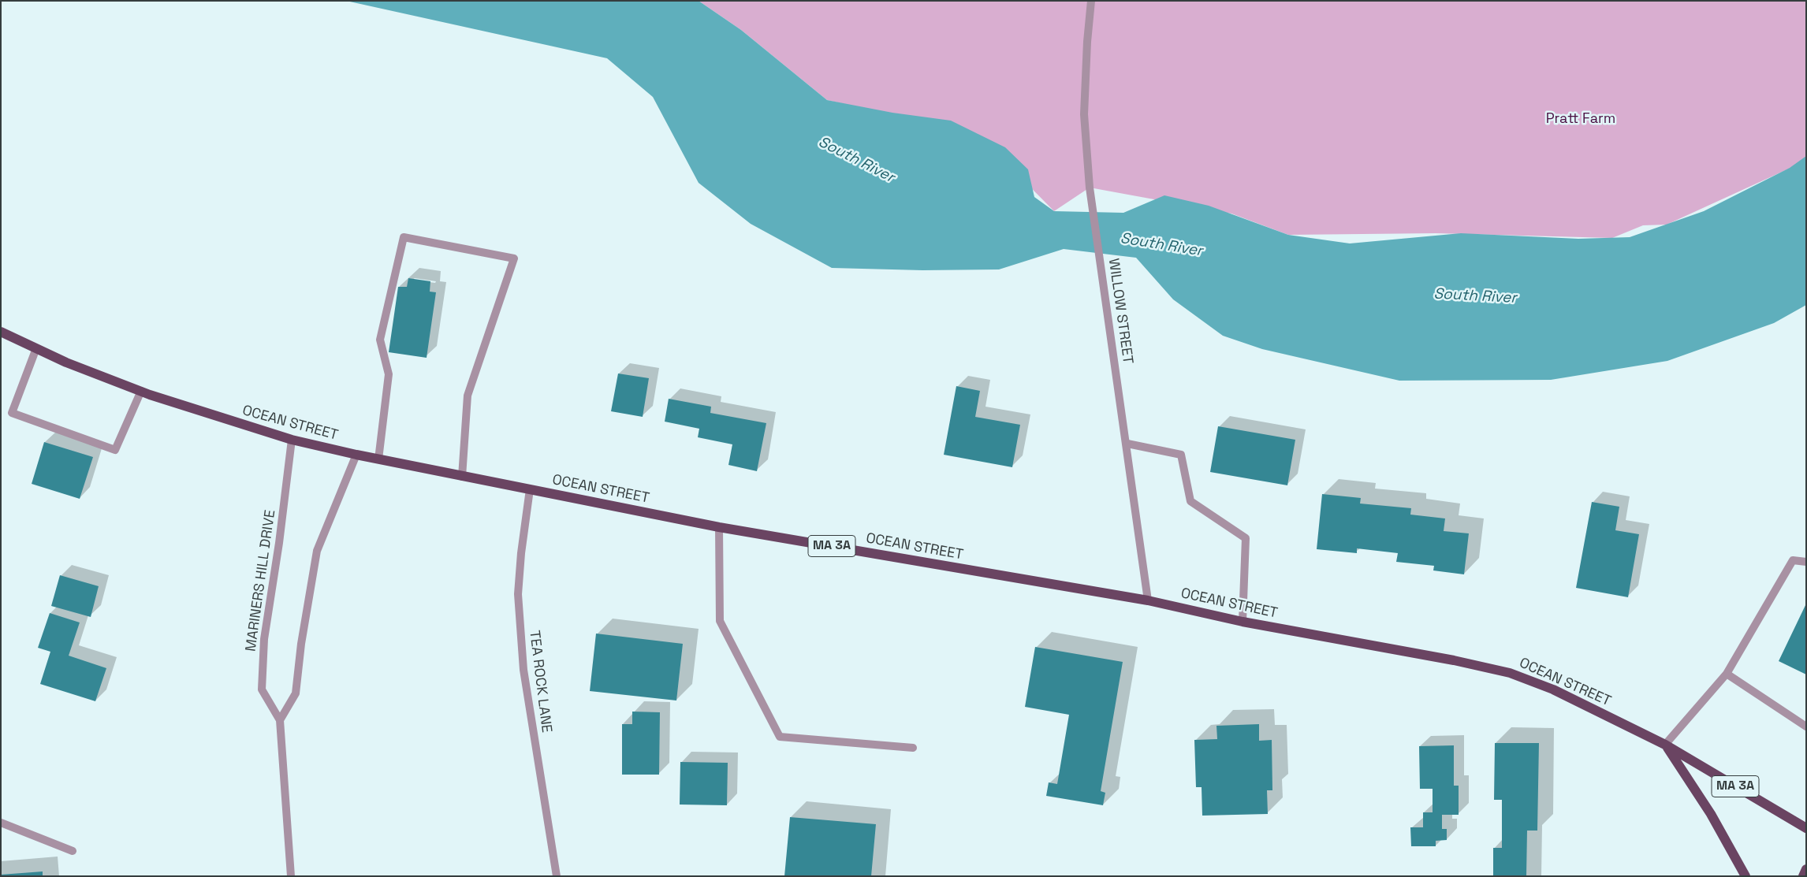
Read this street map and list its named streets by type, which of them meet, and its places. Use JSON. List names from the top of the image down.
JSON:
{
  "streets": {
    "main road": ["OCEAN STREET", "MA 3A"],
    "street": ["WILLOW STREET", "MARINERS HILL DRIVE", "TEA ROCK LANE"]
  },
  "crossings": [
    ["WILLOW STREET", "OCEAN STREET"],
    ["OCEAN STREET", "MA 3A"],
    ["OCEAN STREET", "MARINERS HILL DRIVE"],
    ["OCEAN STREET", "TEA ROCK LANE"]
  ],
  "water": ["South River"],
  "parks": ["Pratt Farm"]
}
